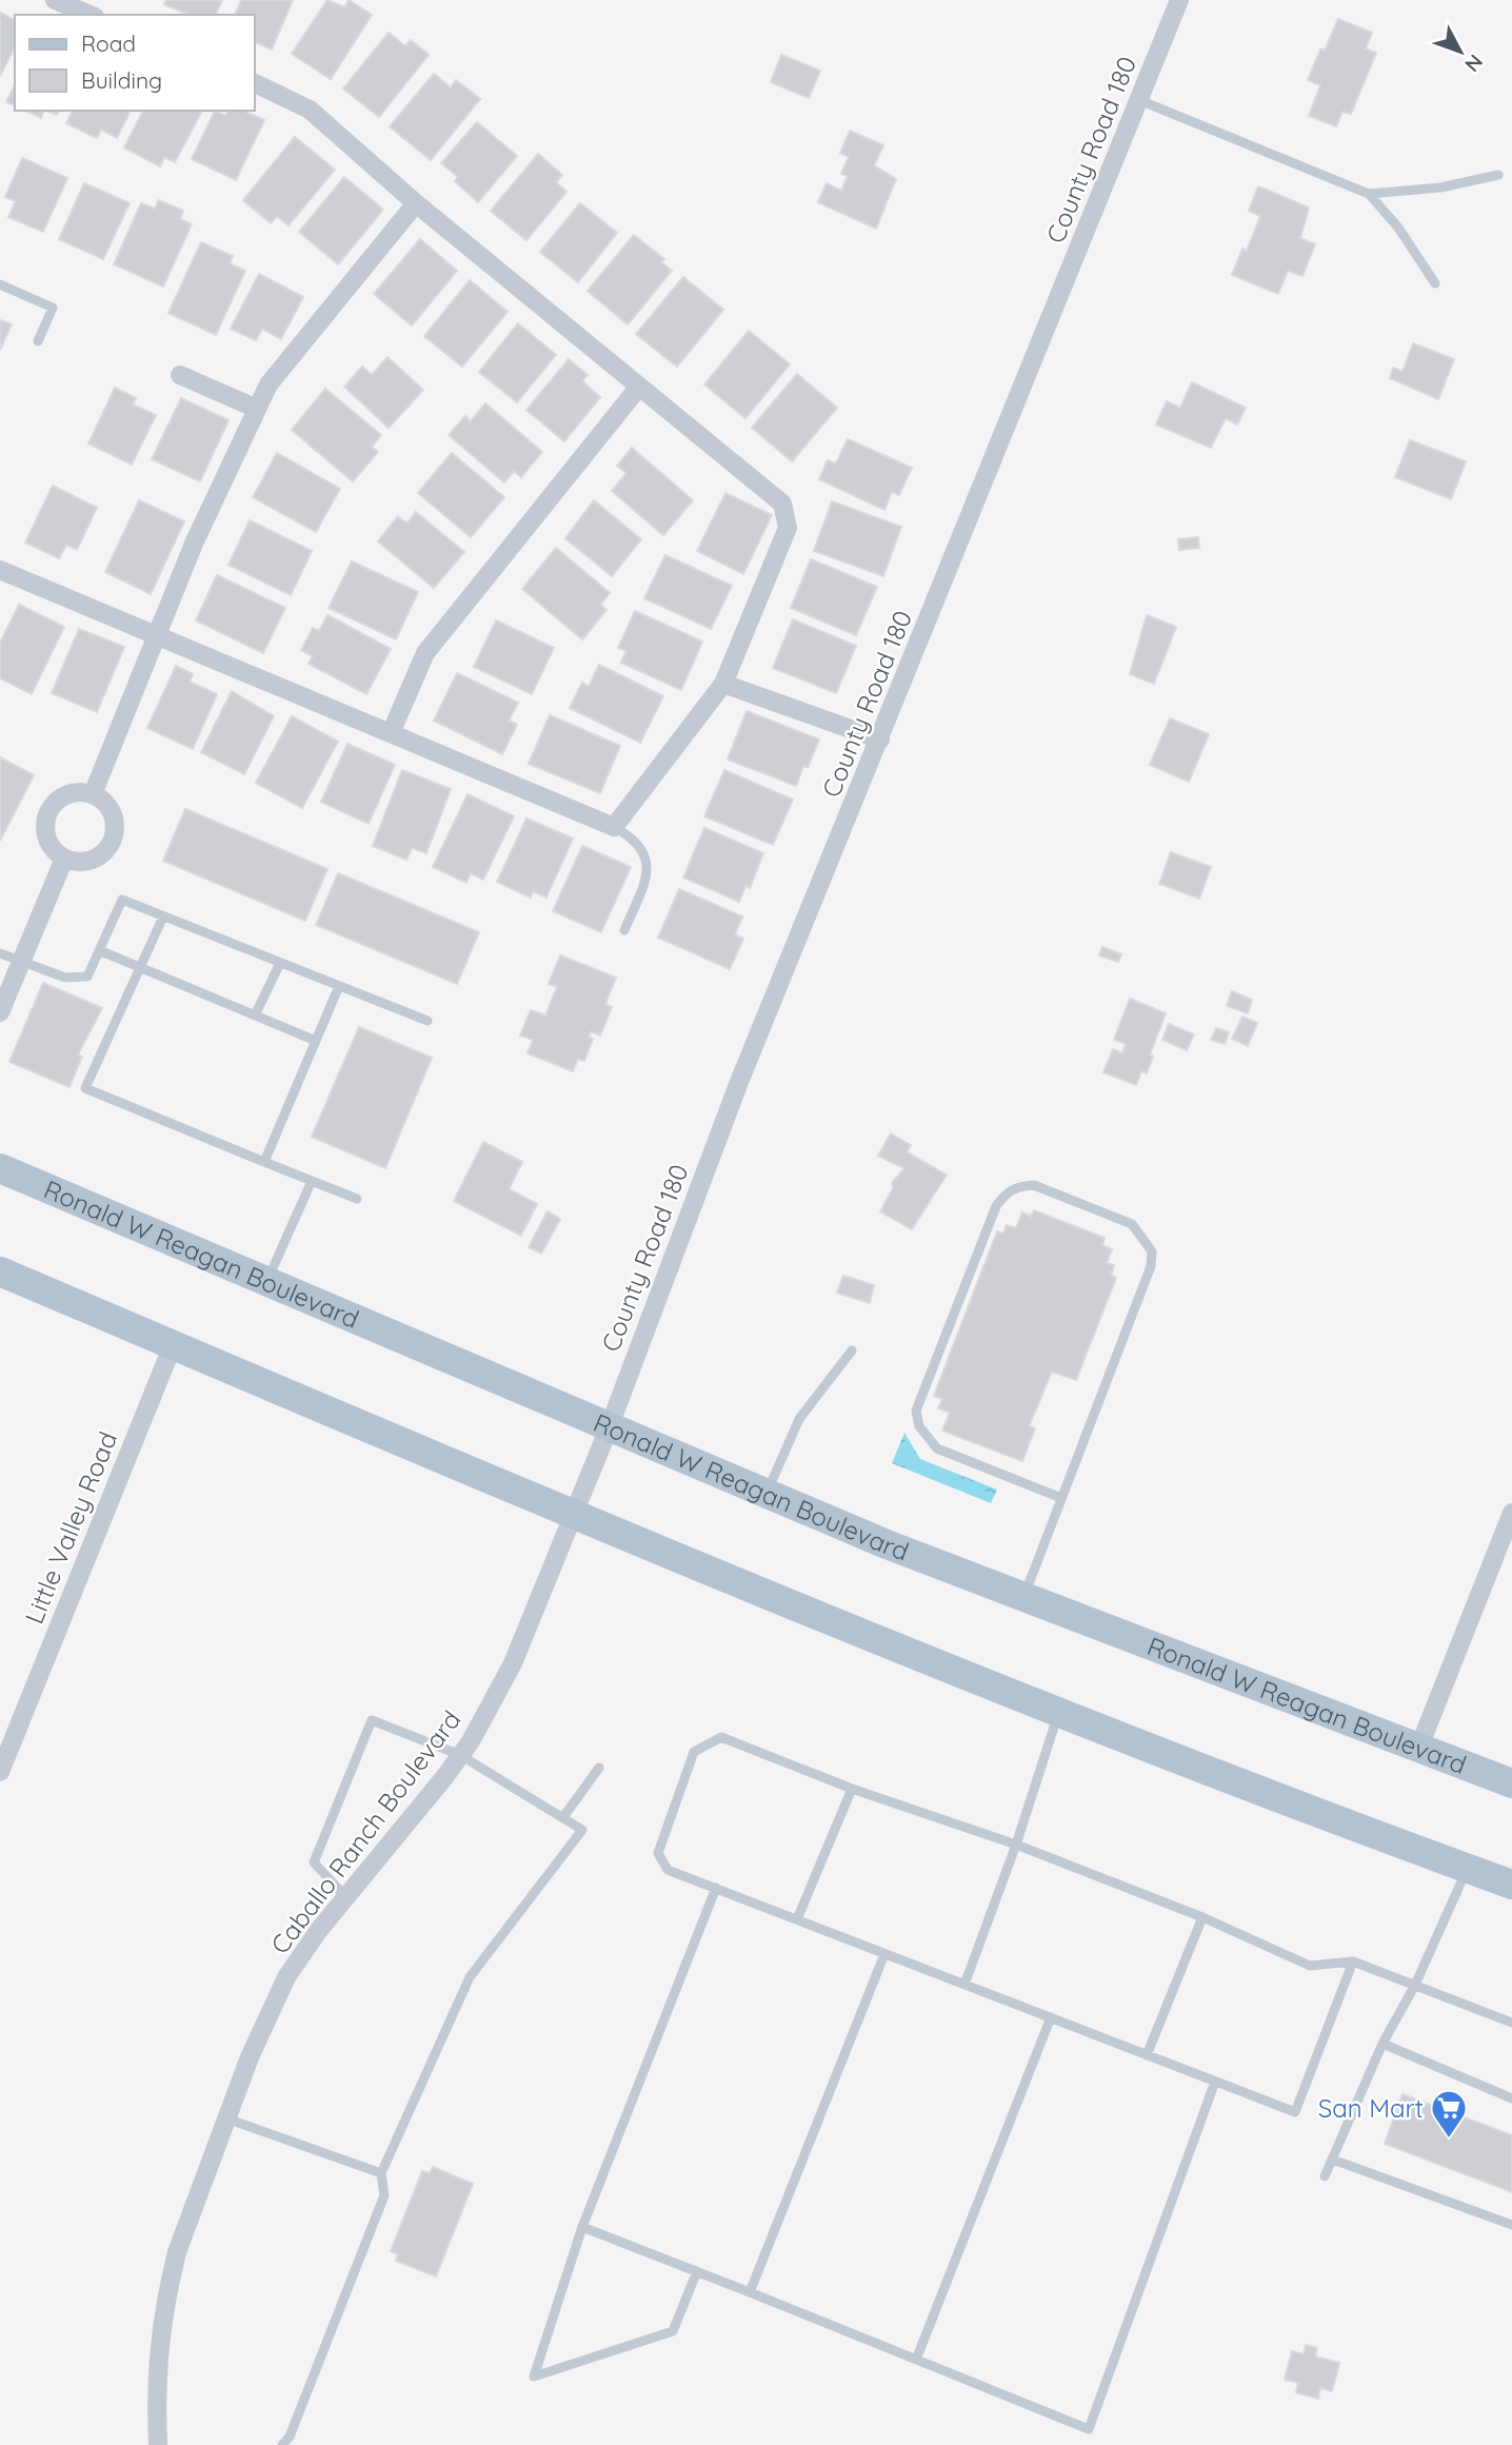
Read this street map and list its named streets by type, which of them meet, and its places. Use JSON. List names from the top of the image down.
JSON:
{
  "streets": {
    "main road": ["Ronald W Reagan Boulevard"],
    "street": ["County Road 180", "Little Valley Road", "Caballo Ranch Boulevard"]
  },
  "crossings": [
    ["County Road 180", "Ronald W Reagan Boulevard"],
    ["County Road 180", "Caballo Ranch Boulevard"],
    ["Ronald W Reagan Boulevard", "Caballo Ranch Boulevard"]
  ],
  "places": {
    "supermarket": ["San Mart"]
  },
  "legend": ["Road", "Building"],
  "north": "bottom right"
}
